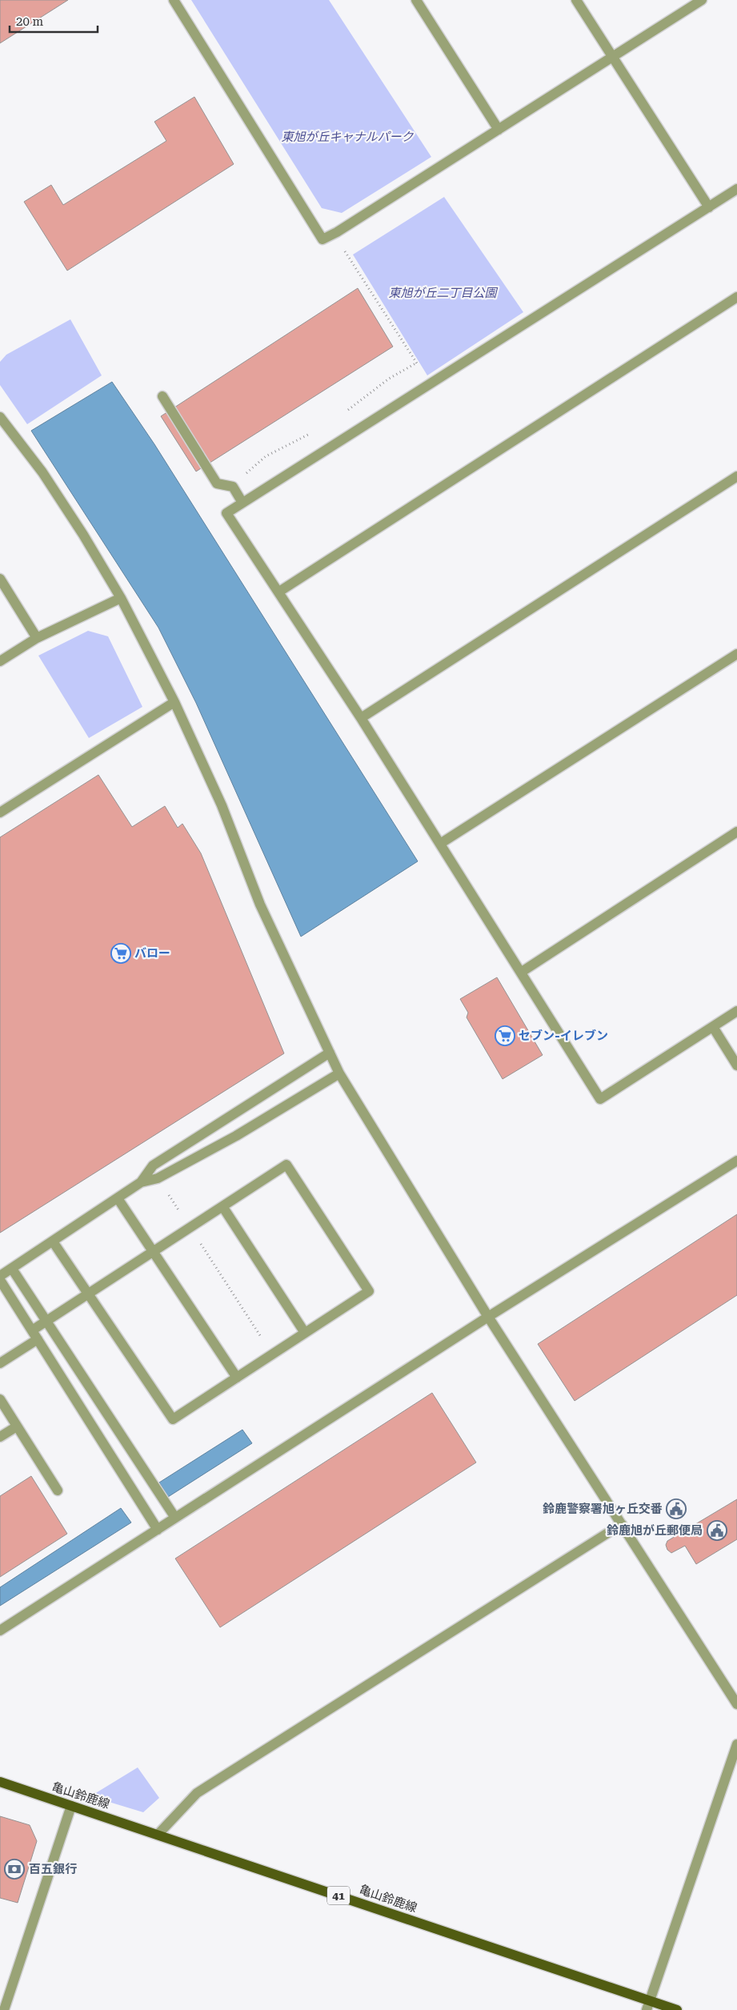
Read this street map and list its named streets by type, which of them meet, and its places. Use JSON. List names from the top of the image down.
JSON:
{
  "streets": {
    "main road": ["亀山鈴鹿線", "41"]
  },
  "parks": ["東旭が丘キャナルパーク", "東旭が丘二丁目公園"],
  "places": {
    "supermarket": ["バロー", "セブン-イレブン"],
    "public building": ["鈴鹿警察署旭ヶ丘交番", "鈴鹿旭が丘郵便局"],
    "bank": ["百五銀行"]
  },
  "scale_bar": "20 m"
}
